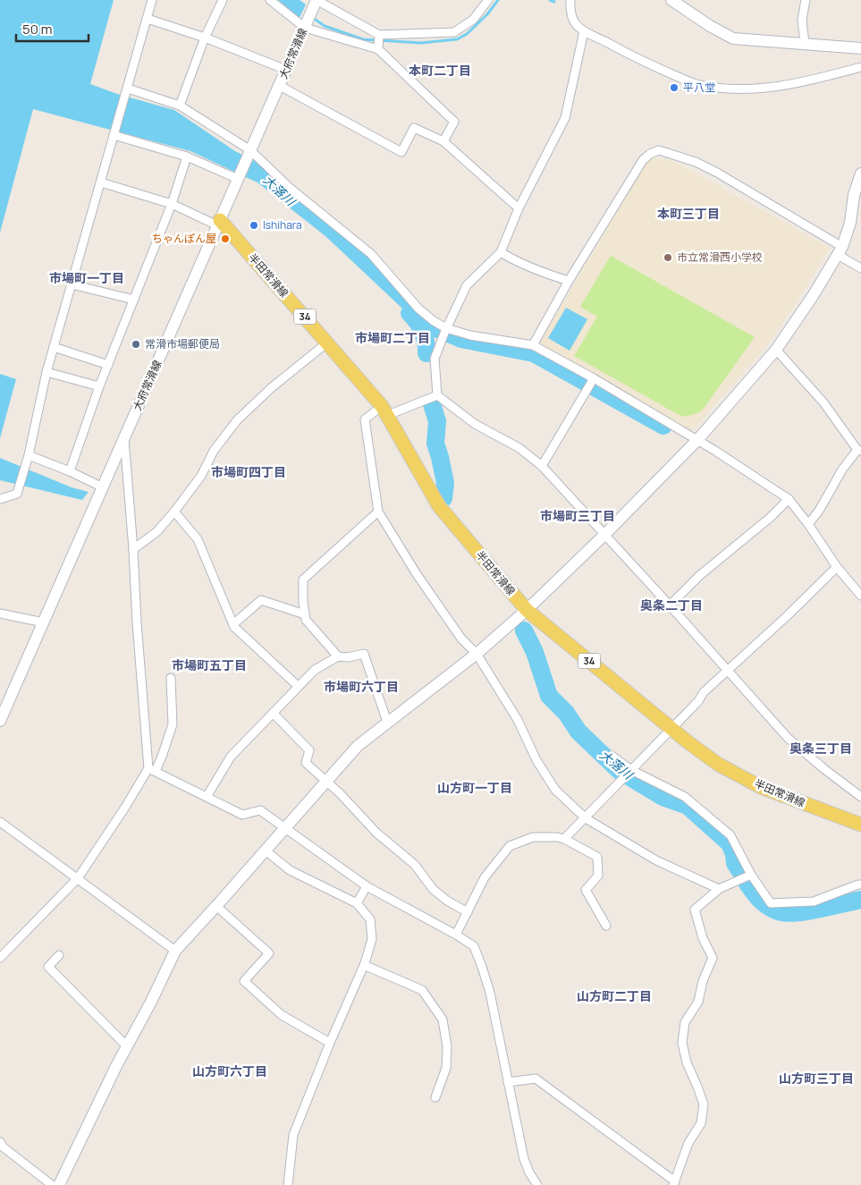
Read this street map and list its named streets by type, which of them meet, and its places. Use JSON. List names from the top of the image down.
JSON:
{
  "streets": {
    "main road": ["半田常滑線", "34"],
    "street": ["大府常滑線"]
  },
  "crossings": [
    ["大府常滑線", "半田常滑線"]
  ],
  "districts": [
    "本町二丁目",
    "本町三丁目",
    "市場町一丁目",
    "市場町二丁目",
    "市場町四丁目",
    "市場町三丁目",
    "奥条二丁目",
    "市場町五丁目",
    "市場町六丁目",
    "奥条三丁目",
    "山方町一丁目",
    "山方町二丁目",
    "山方町六丁目",
    "山方町三丁目"
  ],
  "water": ["大落川"],
  "places": [
    "平八堂",
    "Ishihara",
    "ちゃんぽん屋",
    "市立常滑西小学校",
    "常滑市場郵便局"
  ],
  "scale_bar": "50 m"
}
